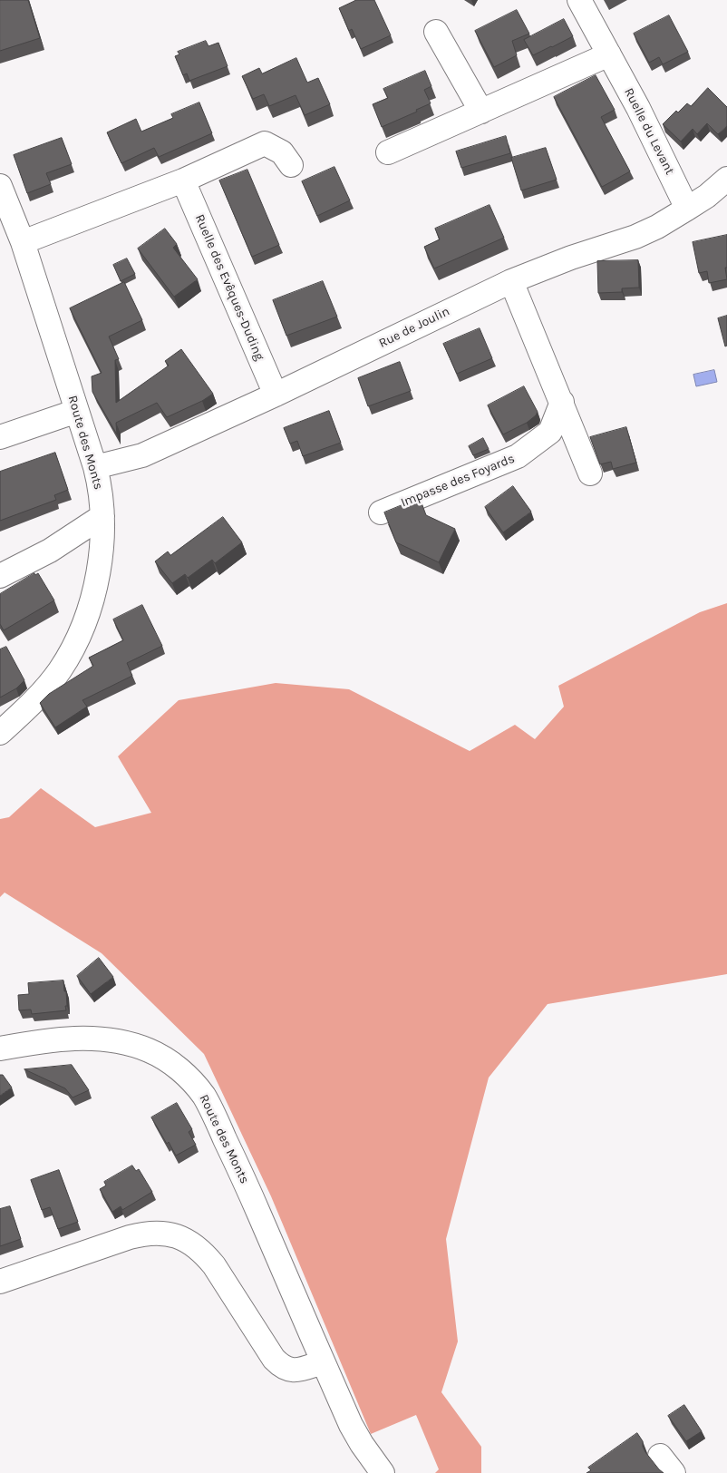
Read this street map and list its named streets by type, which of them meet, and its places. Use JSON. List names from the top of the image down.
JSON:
{
  "streets": {
    "street": [
      "Ruelle du Levant",
      "Ruelle des Evêques-Duding",
      "Rue de Joulin",
      "Route des Monts",
      "Impasse des Foyards"
    ]
  },
  "crossings": [
    ["Ruelle du Levant", "Rue de Joulin"],
    ["Ruelle des Evêques-Duding", "Rue de Joulin"],
    ["Rue de Joulin", "Route des Monts"]
  ]
}
